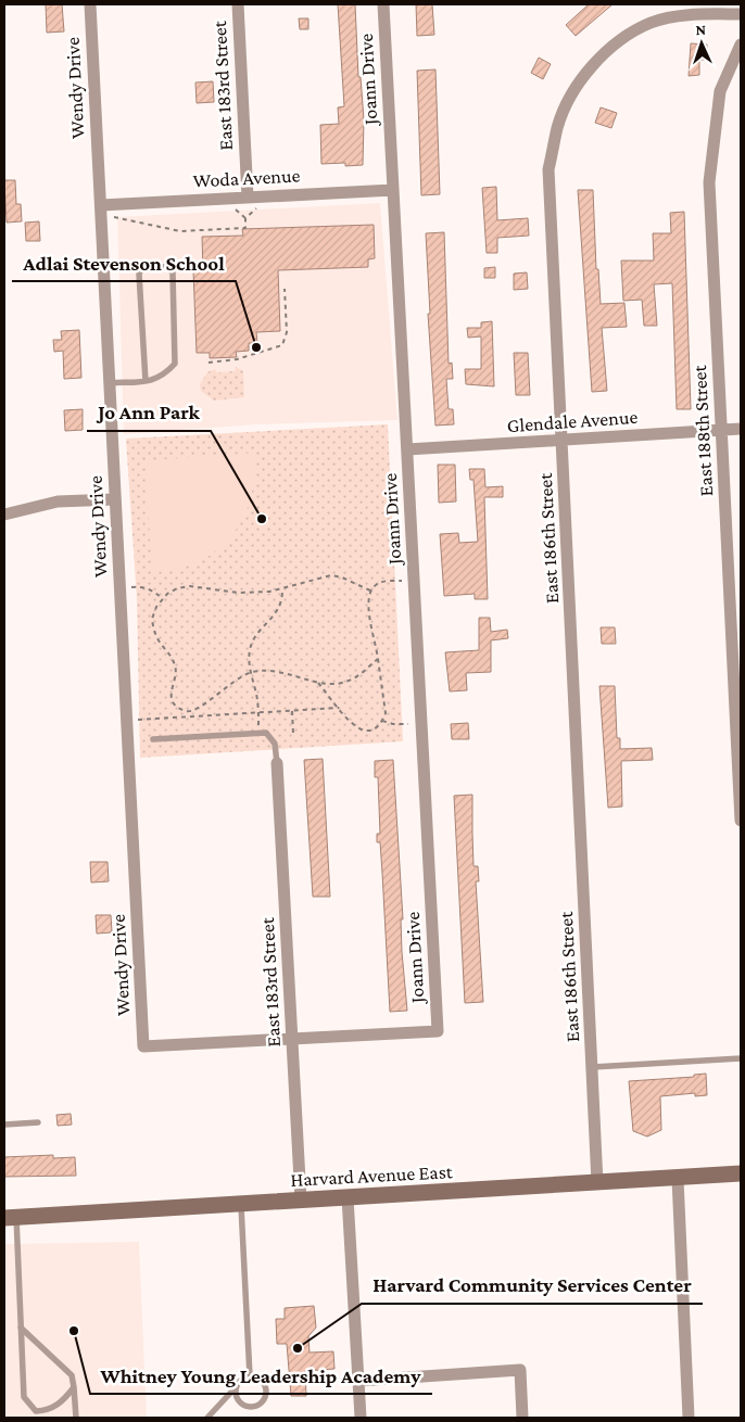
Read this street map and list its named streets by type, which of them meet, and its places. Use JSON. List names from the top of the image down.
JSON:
{
  "streets": {
    "main road": ["Harvard Avenue East"],
    "street": [
      "Joann Drive",
      "East 183rd Street",
      "Wendy Drive",
      "Woda Avenue",
      "Glendale Avenue",
      "East 188th Street",
      "East 186th Street"
    ]
  },
  "crossings": [
    ["Joann Drive", "East 183rd Street"],
    ["Joann Drive", "Wendy Drive"],
    ["Joann Drive", "Woda Avenue"],
    ["Joann Drive", "Glendale Avenue"],
    ["East 183rd Street", "Wendy Drive"],
    ["East 183rd Street", "Woda Avenue"],
    ["East 183rd Street", "Harvard Avenue East"],
    ["Wendy Drive", "Woda Avenue"],
    ["Glendale Avenue", "East 188th Street"],
    ["Glendale Avenue", "East 186th Street"],
    ["East 186th Street", "Harvard Avenue East"]
  ],
  "places": [
    "Adlai Stevenson School",
    "Jo Ann Park",
    "Whitney Young Leadership Academy",
    "Harvard Community Services Center"
  ],
  "north": "top"
}
